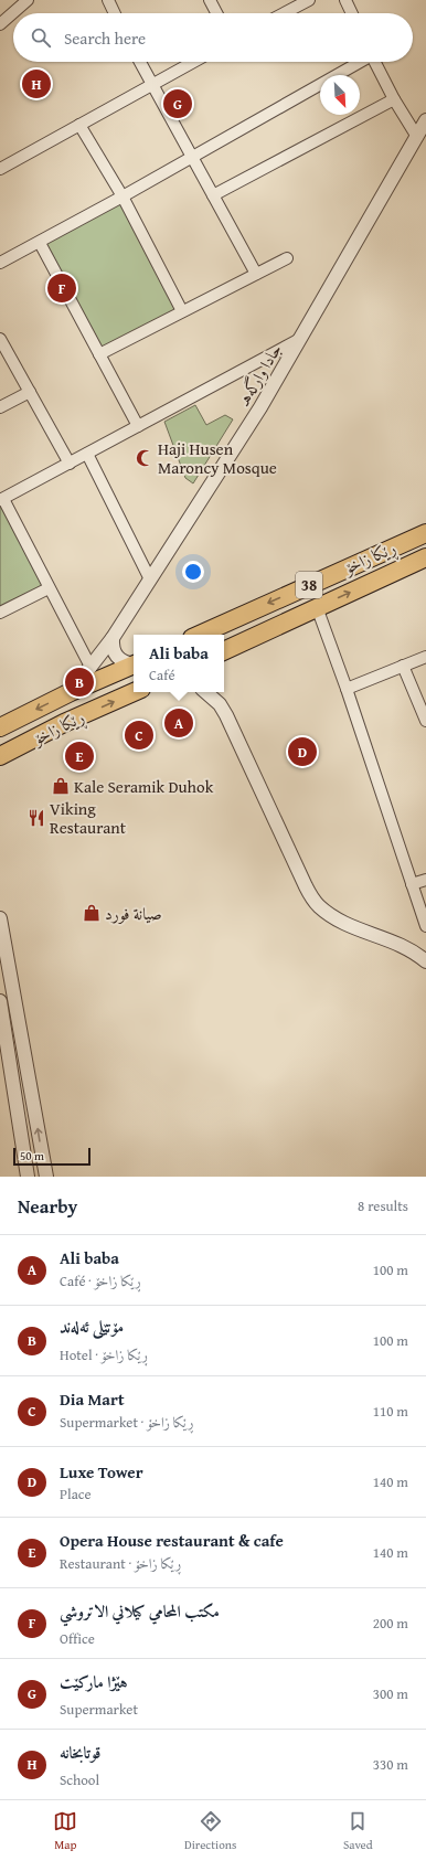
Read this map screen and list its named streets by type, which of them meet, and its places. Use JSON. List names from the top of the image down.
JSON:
{
  "streets": {
    "highway": ["ڕێکا زاخۆ", "38"],
    "street": ["جادا وارگه‌هـ"]
  },
  "crossings": [
    ["جادا وارگه‌هـ", "ڕێکا زاخۆ"]
  ],
  "places": {
    "mosque": ["Haji Husen Maroncy Mosque"],
    "shop": ["Kale Seramik Duhok", "صيانة فورد"],
    "restaurant": ["Viking Restaurant"]
  },
  "scale_bar": "50 m",
  "north": "bottom right",
  "page": {
    "search": "Search here",
    "pins": [
      "H",
      "G",
      "F",
      "B",
      "A",
      "C",
      "D",
      "E"
    ],
    "popup": ["Ali baba", "Café"],
    "scale": "50 m",
    "heading": ["Nearby", "8 results"],
    "list": [
      {
        "mark": "A",
        "name": "Ali baba",
        "note": "Café · ڕێکا زاخۆ",
        "value": "100 m"
      },
      {
        "mark": "B",
        "name": "مۆتێلی ئەلەند",
        "note": "Hotel · ڕێکا زاخۆ",
        "value": "100 m"
      },
      {
        "mark": "C",
        "name": "Dia Mart",
        "note": "Supermarket · ڕێکا زاخۆ",
        "value": "110 m"
      },
      {
        "mark": "D",
        "name": "Luxe Tower",
        "note": "Place",
        "value": "140 m"
      },
      {
        "mark": "E",
        "name": "Opera House restaurant & cafe",
        "note": "Restaurant · ڕێکا زاخۆ",
        "value": "140 m"
      },
      {
        "mark": "F",
        "name": "مكتب المحامي كيلاني الاتروشي",
        "note": "Office",
        "value": "200 m"
      },
      {
        "mark": "G",
        "name": "هێژا ماركێت",
        "note": "Supermarket",
        "value": "300 m"
      },
      {
        "mark": "H",
        "name": "قوتابخانه",
        "note": "School",
        "value": "330 m"
      }
    ],
    "nav": ["Map", "Directions", "Saved"]
  }
}
